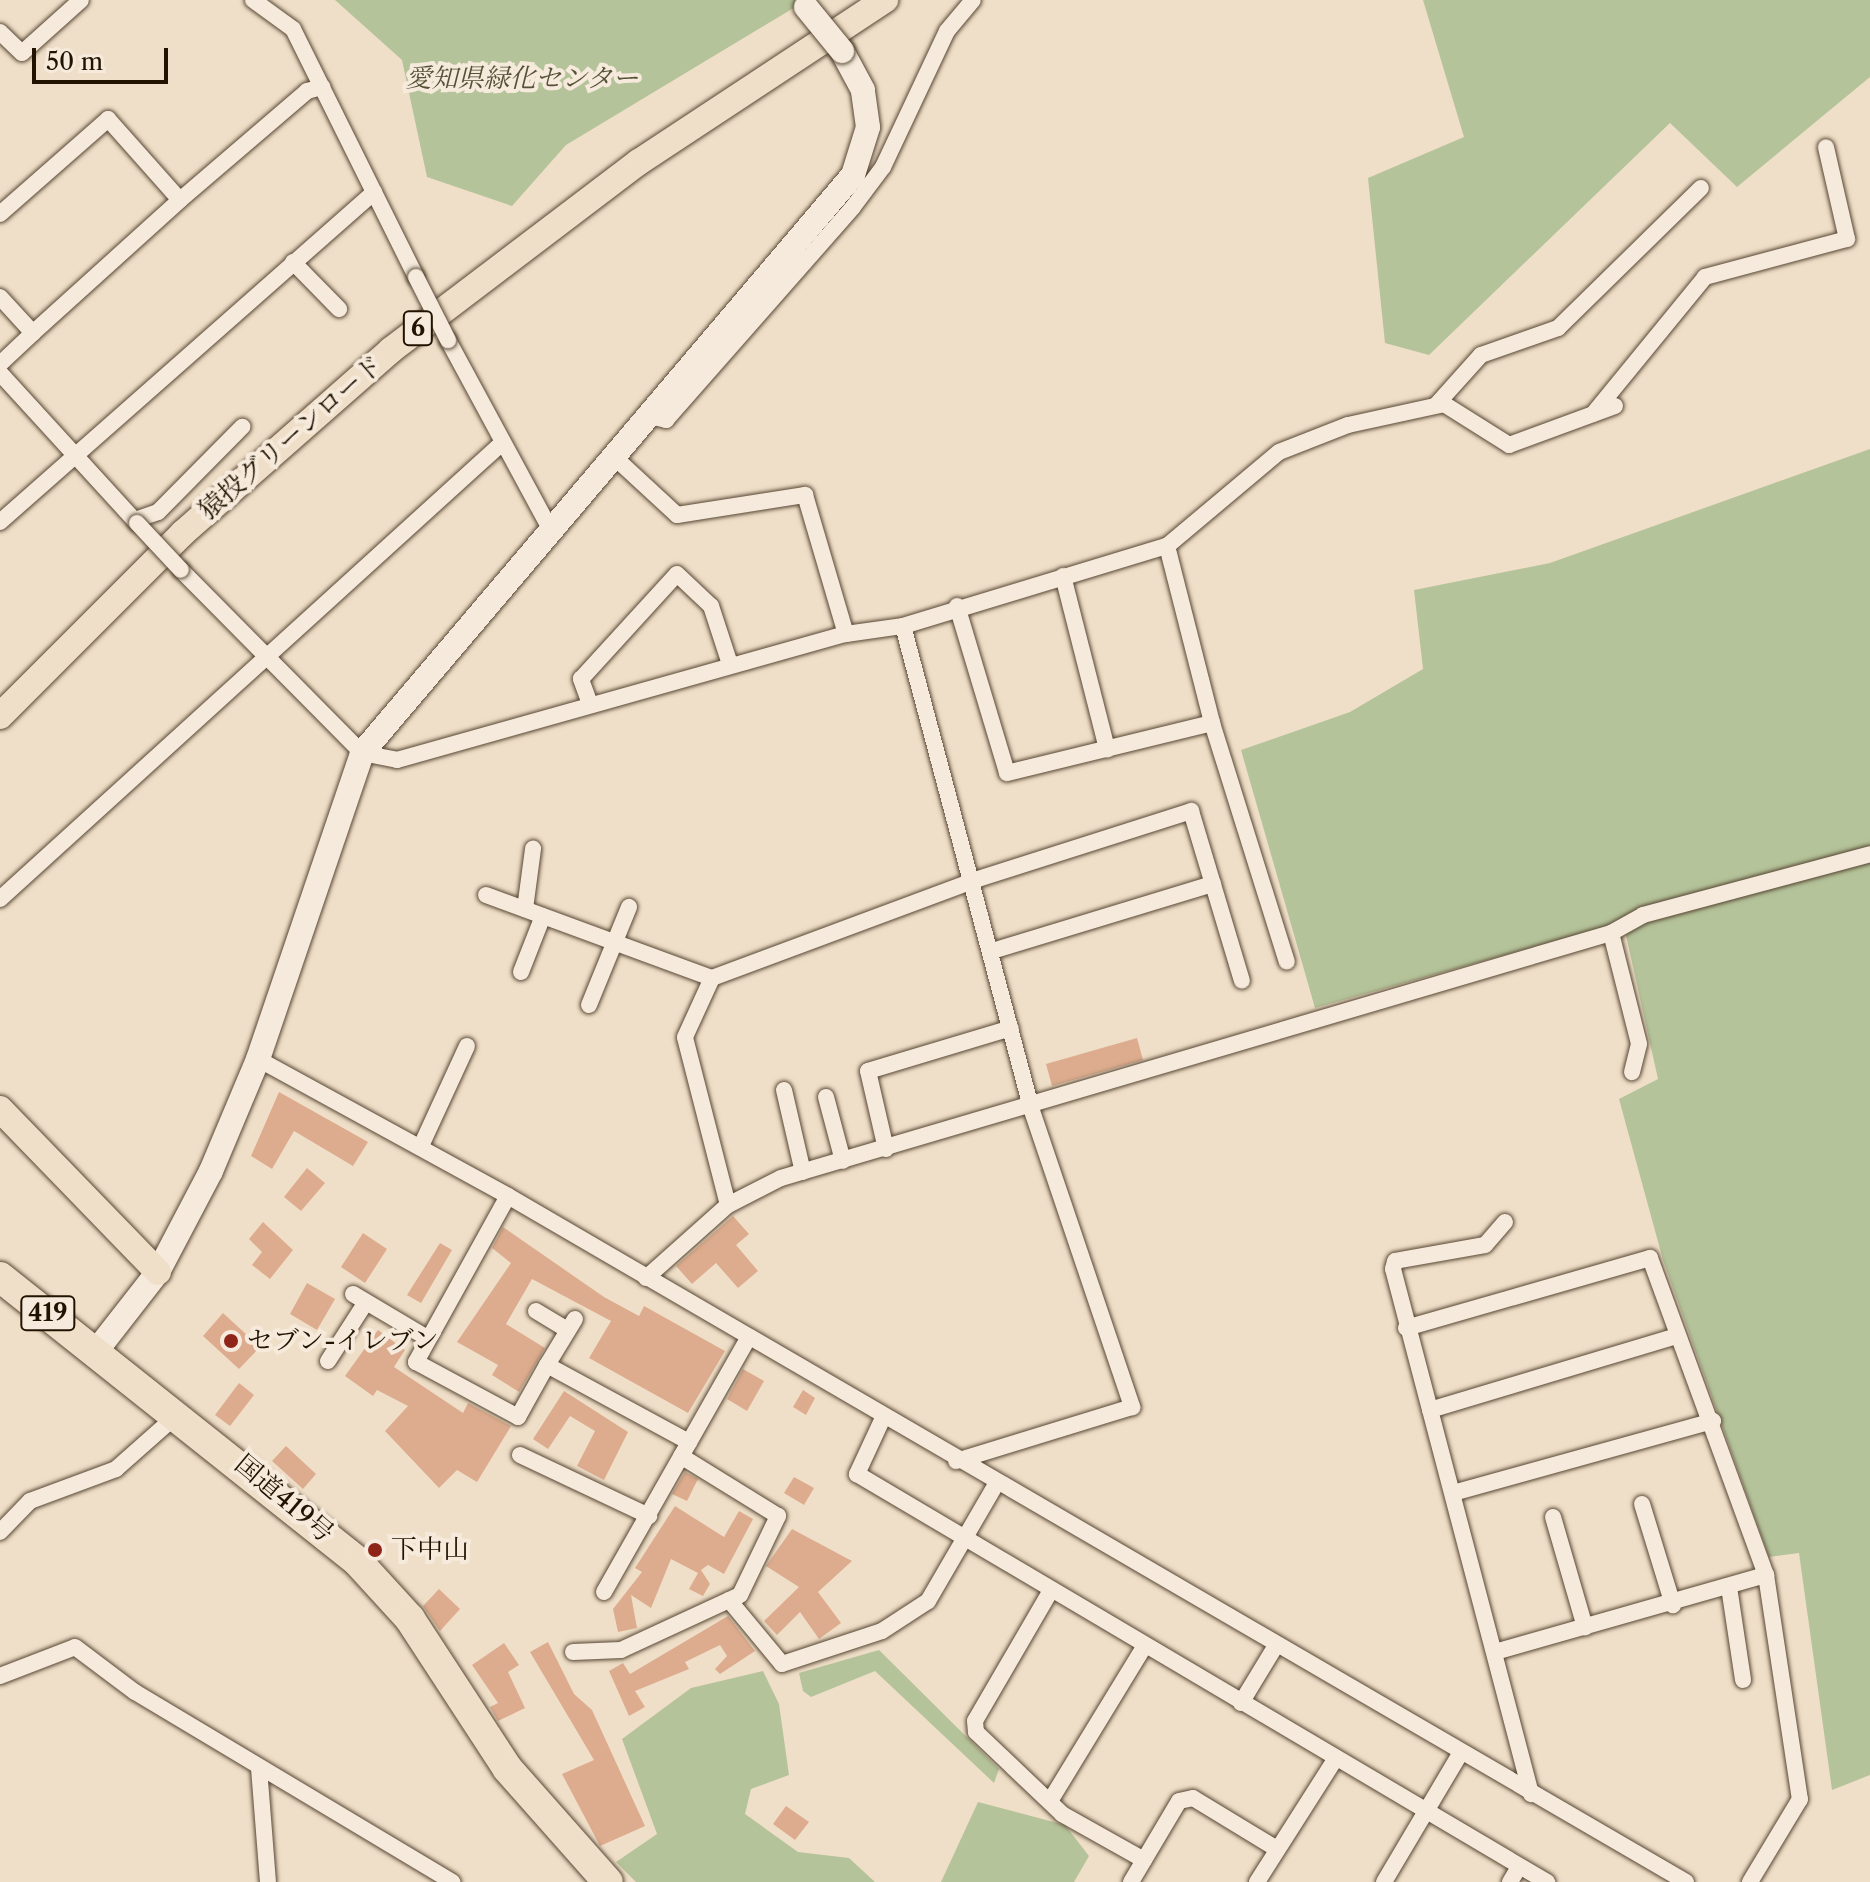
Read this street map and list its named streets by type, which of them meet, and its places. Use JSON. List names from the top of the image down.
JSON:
{
  "streets": {
    "highway": ["419", "国道419号"],
    "main road": ["6", "猿投グリーンロード"]
  },
  "parks": ["愛知県緑化センター"],
  "places": ["セブン-イレブン", "下中山"],
  "scale_bar": "50 m"
}
